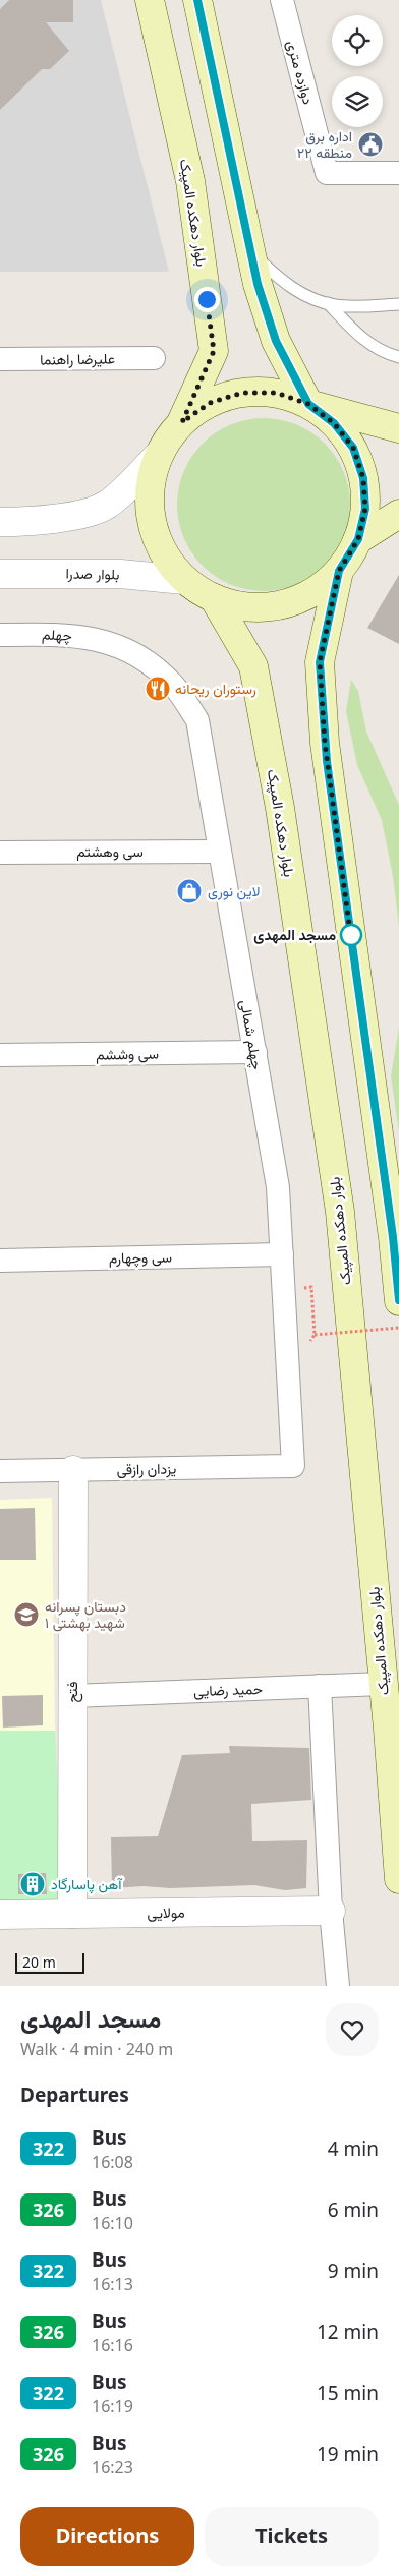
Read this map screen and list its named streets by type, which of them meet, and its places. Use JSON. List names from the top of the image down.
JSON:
{
  "streets": {
    "main road": ["بلوار دهکده المپیک"],
    "street": [
      "دوازده متری",
      "علیرضا راهنما",
      "بلوار صدرا",
      "چهلم",
      "سی وهشتم",
      "چهلم شمالی",
      "سی وششم",
      "سی وچهارم",
      "یزدان رازقی",
      "حمید رضایی",
      "فتح",
      "مولایی"
    ]
  },
  "crossings": [
    ["بلوار دهکده المپیک", "حمید رضایی"],
    ["چهلم", "چهلم شمالی"],
    ["سی وهشتم", "چهلم شمالی"],
    ["چهلم شمالی", "سی وششم"],
    ["چهلم شمالی", "سی وچهارم"],
    ["چهلم شمالی", "یزدان رازقی"],
    ["یزدان رازقی", "فتح"],
    ["حمید رضایی", "فتح"],
    ["فتح", "مولایی"]
  ],
  "places": {
    "public building": ["اداره برق منطقه ۲۲"],
    "restaurant": ["رستوران ریحانه"],
    "shop": ["لاین نوری"],
    "other": ["مسجد المهدی"],
    "school or university": ["دبستان پسرانه شهید بهشتی ۱"],
    "building": ["آهن پاسارگاد"]
  },
  "lines": ["bus line 322"],
  "scale_bar": "20 m",
  "page": {
    "scale": "20 m",
    "heading": [
      ["مسجد المهدی", "Walk · 4 min · 240 m"],
      "Departures"
    ],
    "list": [
      {
        "mark": "322",
        "name": "Bus",
        "note": "16:08",
        "value": "4 min"
      },
      {
        "mark": "326",
        "name": "Bus",
        "note": "16:10",
        "value": "6 min"
      },
      {
        "mark": "322",
        "name": "Bus",
        "note": "16:13",
        "value": "9 min"
      },
      {
        "mark": "326",
        "name": "Bus",
        "note": "16:16",
        "value": "12 min"
      },
      {
        "mark": "322",
        "name": "Bus",
        "note": "16:19",
        "value": "15 min"
      },
      {
        "mark": "326",
        "name": "Bus",
        "note": "16:23",
        "value": "19 min"
      }
    ],
    "buttons": ["Directions", "Tickets"]
  }
}
